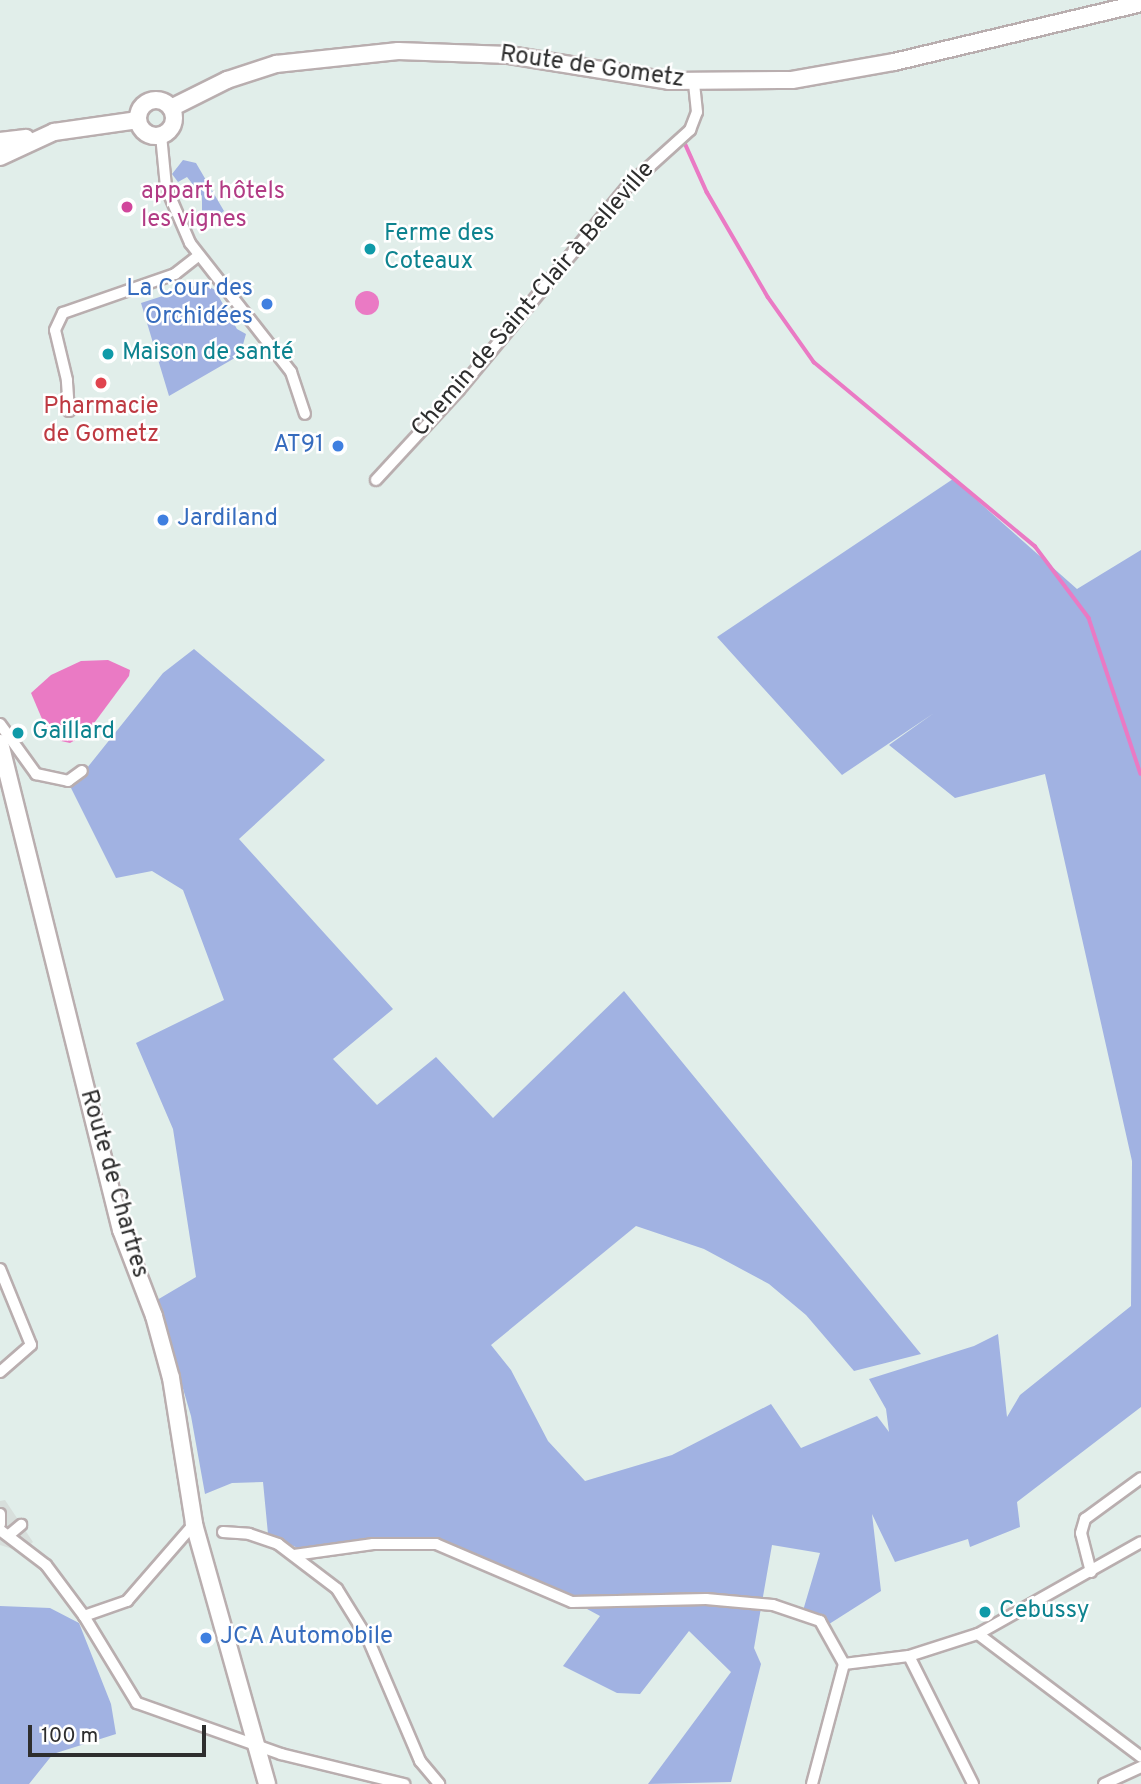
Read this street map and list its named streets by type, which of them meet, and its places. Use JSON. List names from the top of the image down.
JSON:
{
  "streets": {
    "street": ["Route de Gometz", "Chemin de Saint-Clair à Belleville", "Route de Chartres"]
  },
  "crossings": [
    ["Route de Gometz", "Chemin de Saint-Clair à Belleville"]
  ],
  "places": [
    "appart hôtels les vignes",
    "Ferme des Coteaux",
    "La Cour des Orchidées",
    "Maison de santé",
    "Pharmacie de Gometz",
    "AT91",
    "Jardiland",
    "Gaillard",
    "Cebussy",
    "JCA Automobile"
  ],
  "scale_bar": "100 m"
}
